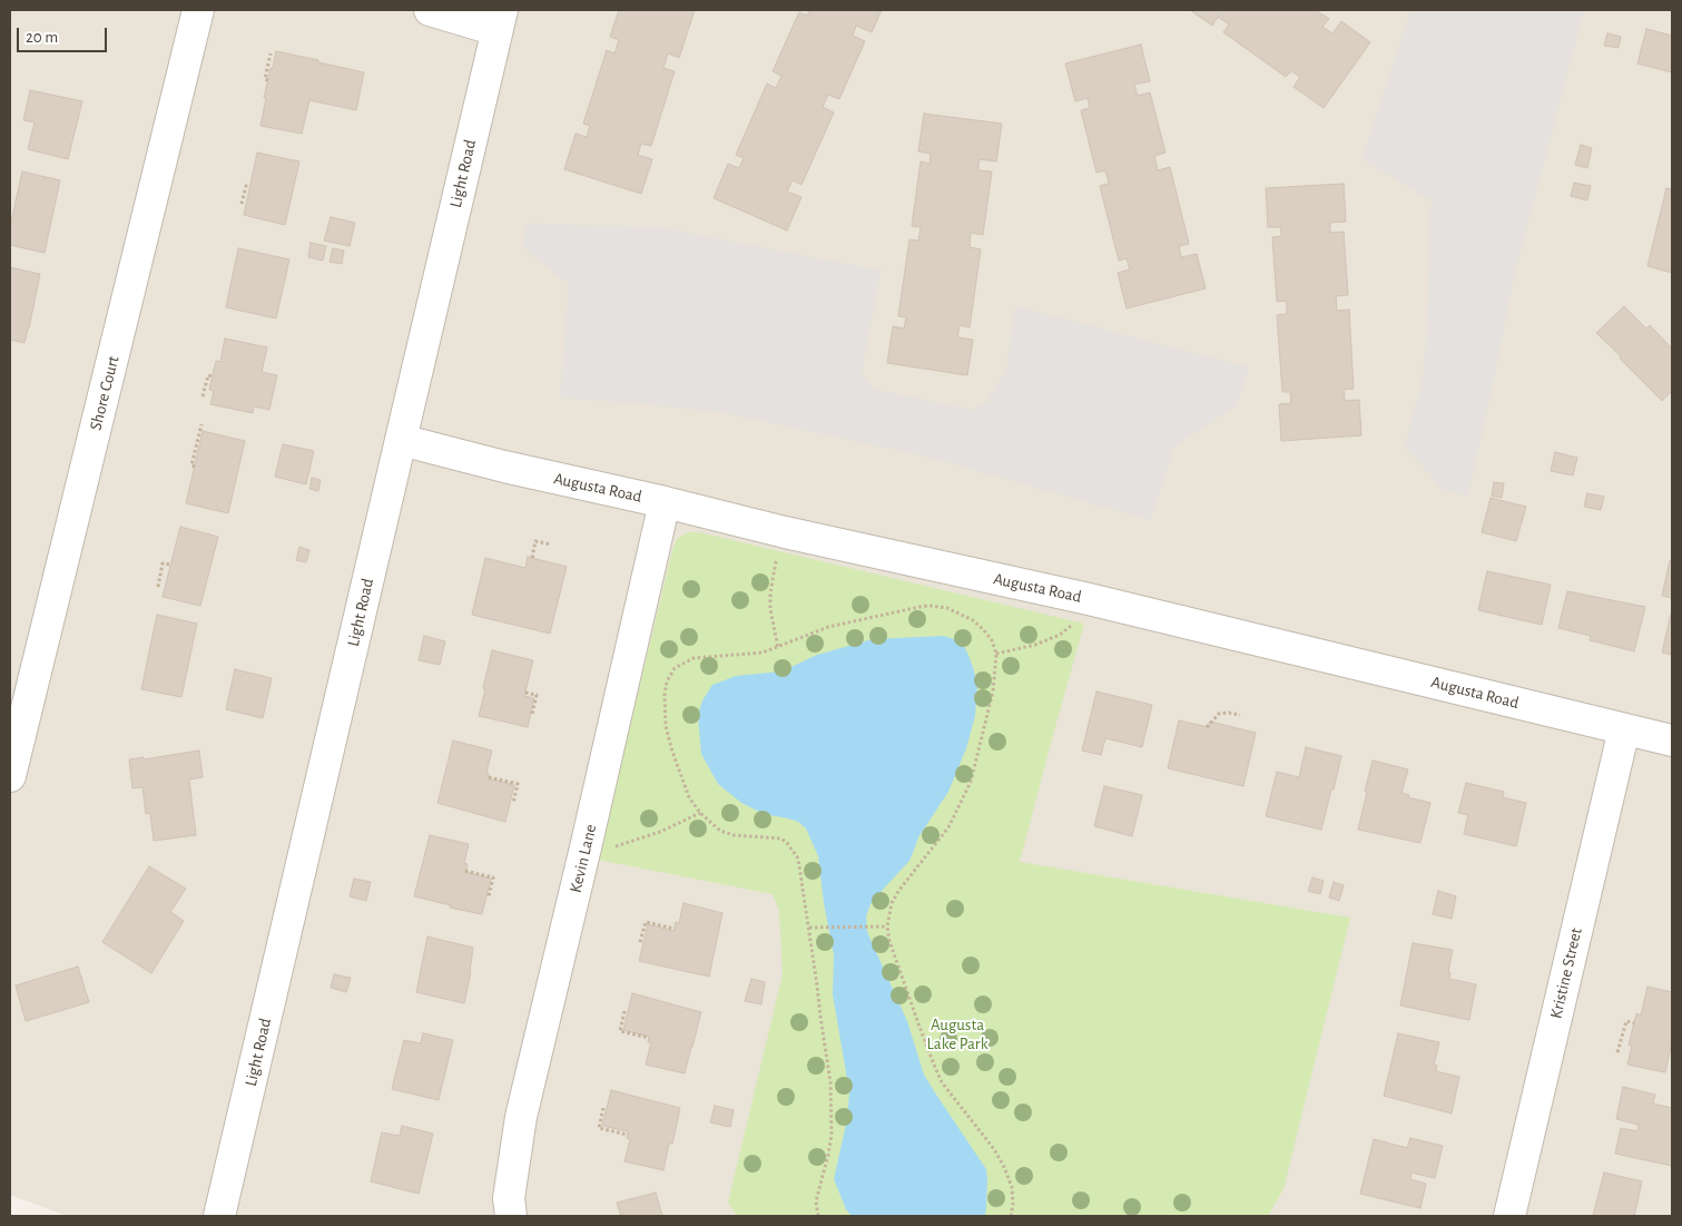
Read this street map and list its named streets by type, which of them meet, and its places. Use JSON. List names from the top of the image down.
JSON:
{
  "streets": {
    "street": [
      "Light Road",
      "Shore Court",
      "Augusta Road",
      "Kevin Lane",
      "Kristine Street"
    ]
  },
  "crossings": [
    ["Light Road", "Augusta Road"],
    ["Augusta Road", "Kevin Lane"],
    ["Augusta Road", "Kristine Street"]
  ],
  "parks": ["Augusta Lake Park"],
  "scale_bar": "20 m"
}
